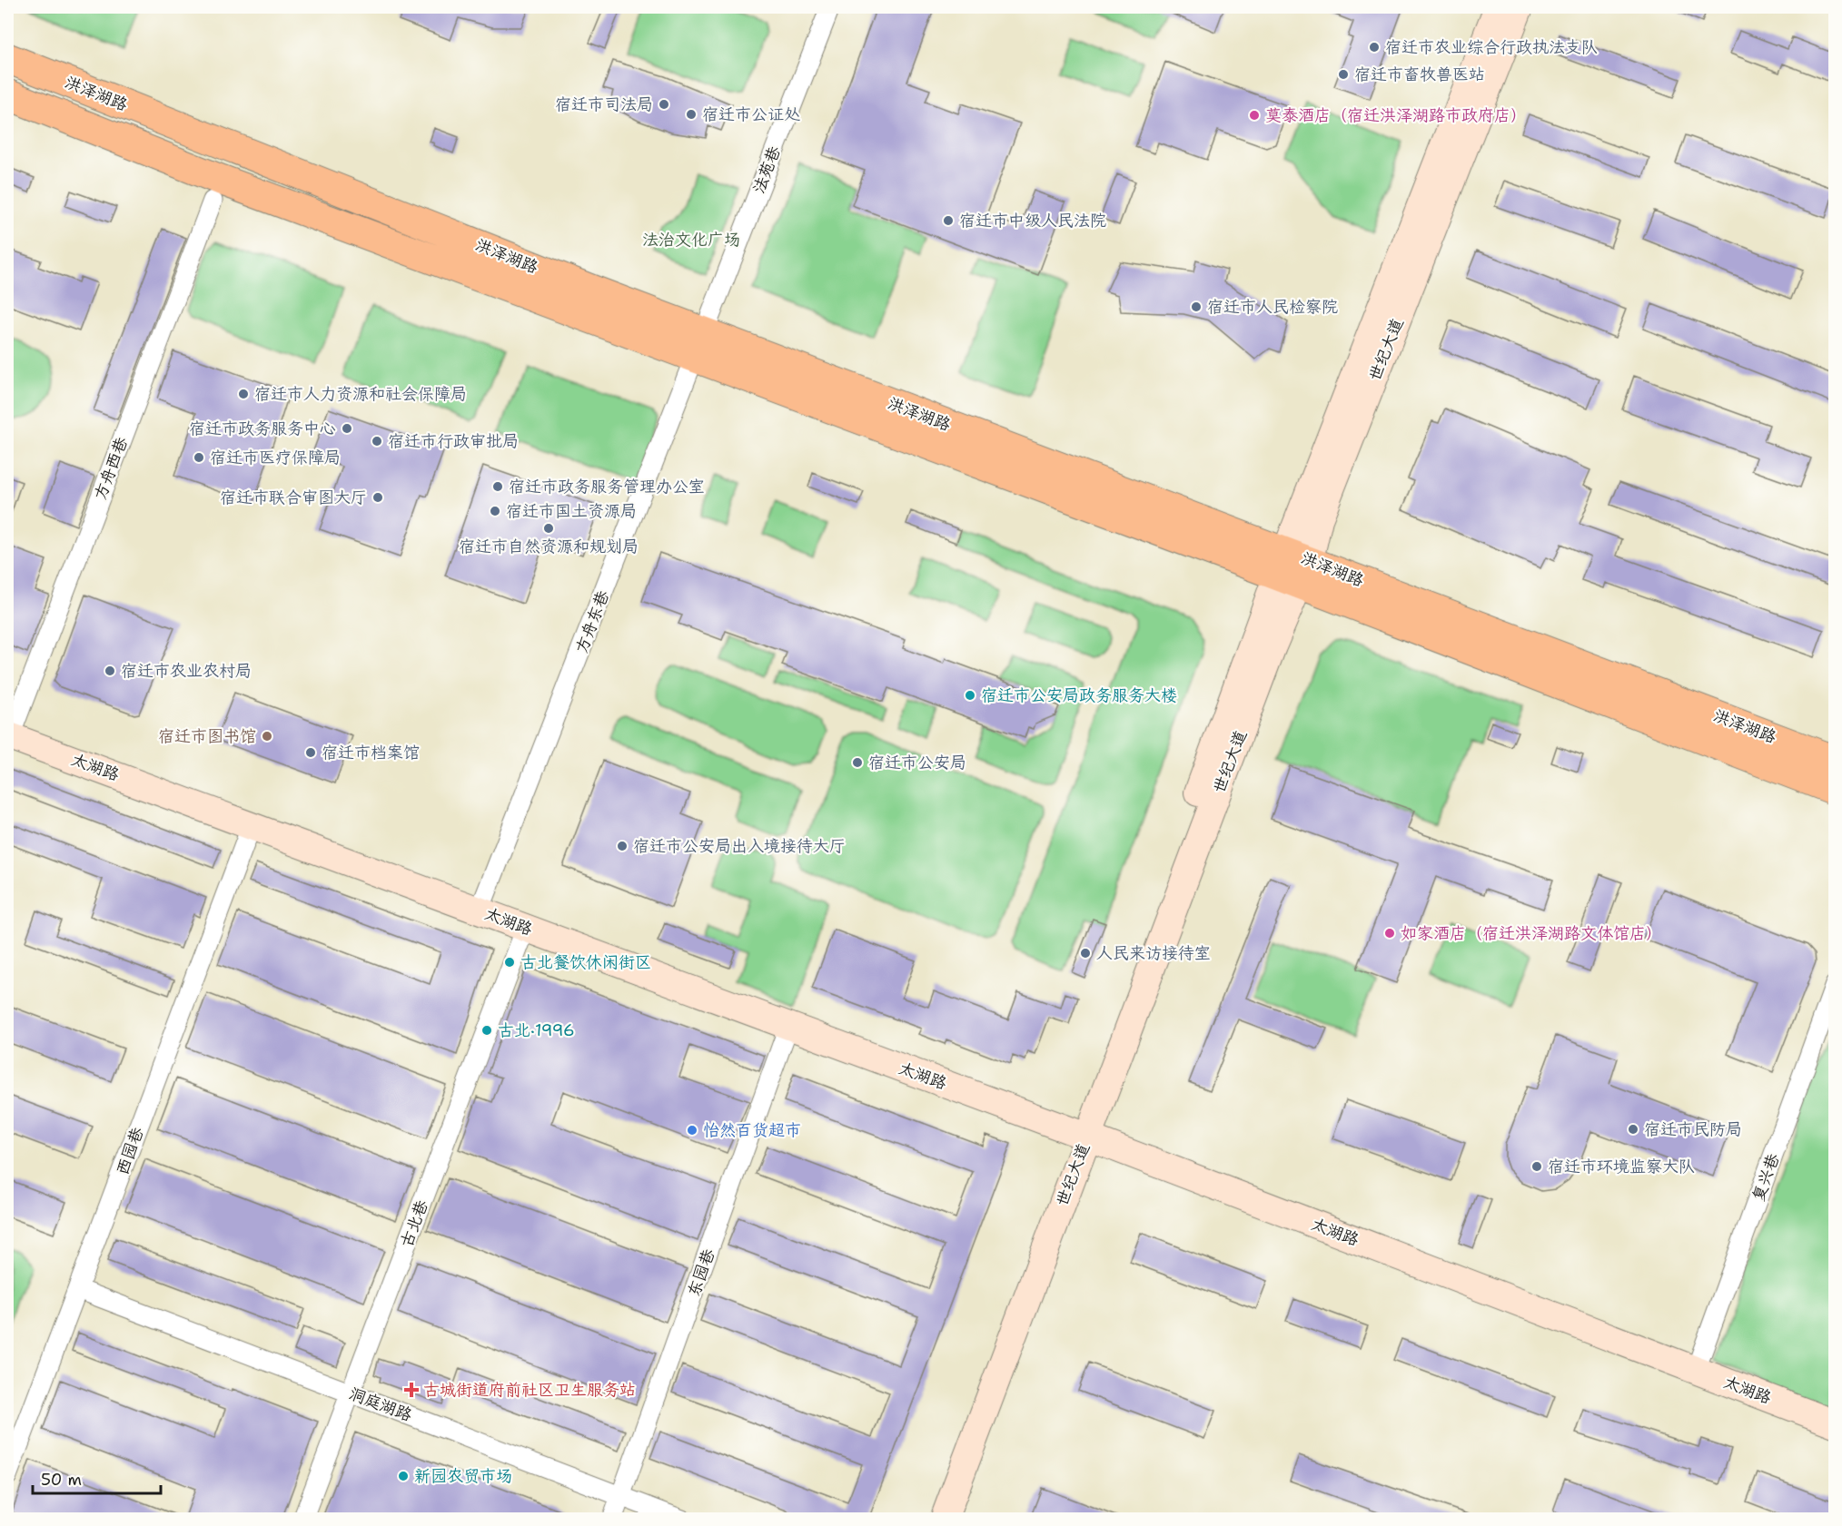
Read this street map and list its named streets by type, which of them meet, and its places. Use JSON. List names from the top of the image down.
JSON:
{
  "streets": {
    "main road": ["洪泽湖路"],
    "street": [
      "法苑巷",
      "世纪大道",
      "方舟西巷",
      "方舟东巷",
      "太湖路",
      "西园巷",
      "复兴巷",
      "古北巷",
      "东园巷",
      "洞庭湖路"
    ]
  },
  "crossings": [
    ["洪泽湖路", "法苑巷"],
    ["洪泽湖路", "世纪大道"],
    ["洪泽湖路", "方舟东巷"],
    ["法苑巷", "方舟东巷"],
    ["世纪大道", "太湖路"],
    ["方舟西巷", "太湖路"],
    ["方舟东巷", "太湖路"],
    ["太湖路", "西园巷"],
    ["太湖路", "复兴巷"],
    ["太湖路", "古北巷"],
    ["太湖路", "东园巷"],
    ["西园巷", "洞庭湖路"],
    ["古北巷", "洞庭湖路"],
    ["东园巷", "洞庭湖路"]
  ],
  "parks": ["法治文化广场"],
  "places": {
    "other": [
      "宿迁市农业综合行政执法支队",
      "宿迁市畜牧兽医站",
      "宿迁市司法局",
      "宿迁市公证处",
      "莫泰酒店（宿迁洪泽湖路市政府店）",
      "宿迁市中级人民法院",
      "宿迁市人民检察院",
      "宿迁市人力资源和社会保障局",
      "宿迁市政务服务中心",
      "宿迁市行政审批局",
      "宿迁市医疗保障局",
      "宿迁市政务服务管理办公室",
      "宿迁市联合审图大厅",
      "宿迁市国土资源局",
      "宿迁市自然资源和规划局",
      "宿迁市农业农村局",
      "宿迁市公安局政务服务大楼",
      "宿迁市图书馆",
      "宿迁市档案馆",
      "宿迁市公安局",
      "宿迁市公安局出入境接待大厅",
      "如家酒店（宿迁洪泽湖路文体馆店）",
      "人民来访接待室",
      "古北餐饮休闲街区",
      "古北·1996",
      "宿迁市民防局",
      "怡然百货超市",
      "宿迁市环境监察大队",
      "新园农贸市场"
    ],
    "health": ["古城街道府前社区卫生服务站"]
  },
  "scale_bar": "50 m"
}
